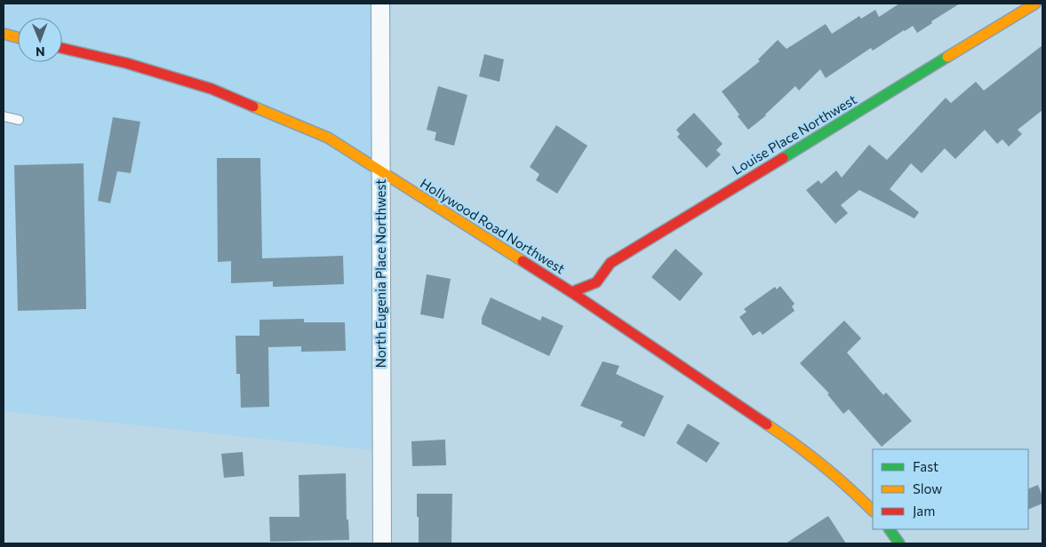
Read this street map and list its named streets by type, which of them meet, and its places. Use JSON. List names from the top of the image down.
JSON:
{
  "streets": {
    "street": ["Louise Place Northwest", "Hollywood Road Northwest", "North Eugenia Place Northwest"]
  },
  "crossings": [
    ["Louise Place Northwest", "Hollywood Road Northwest"],
    ["Hollywood Road Northwest", "North Eugenia Place Northwest"]
  ],
  "legend": ["Fast", "Slow", "Jam"],
  "north": "bottom"
}
